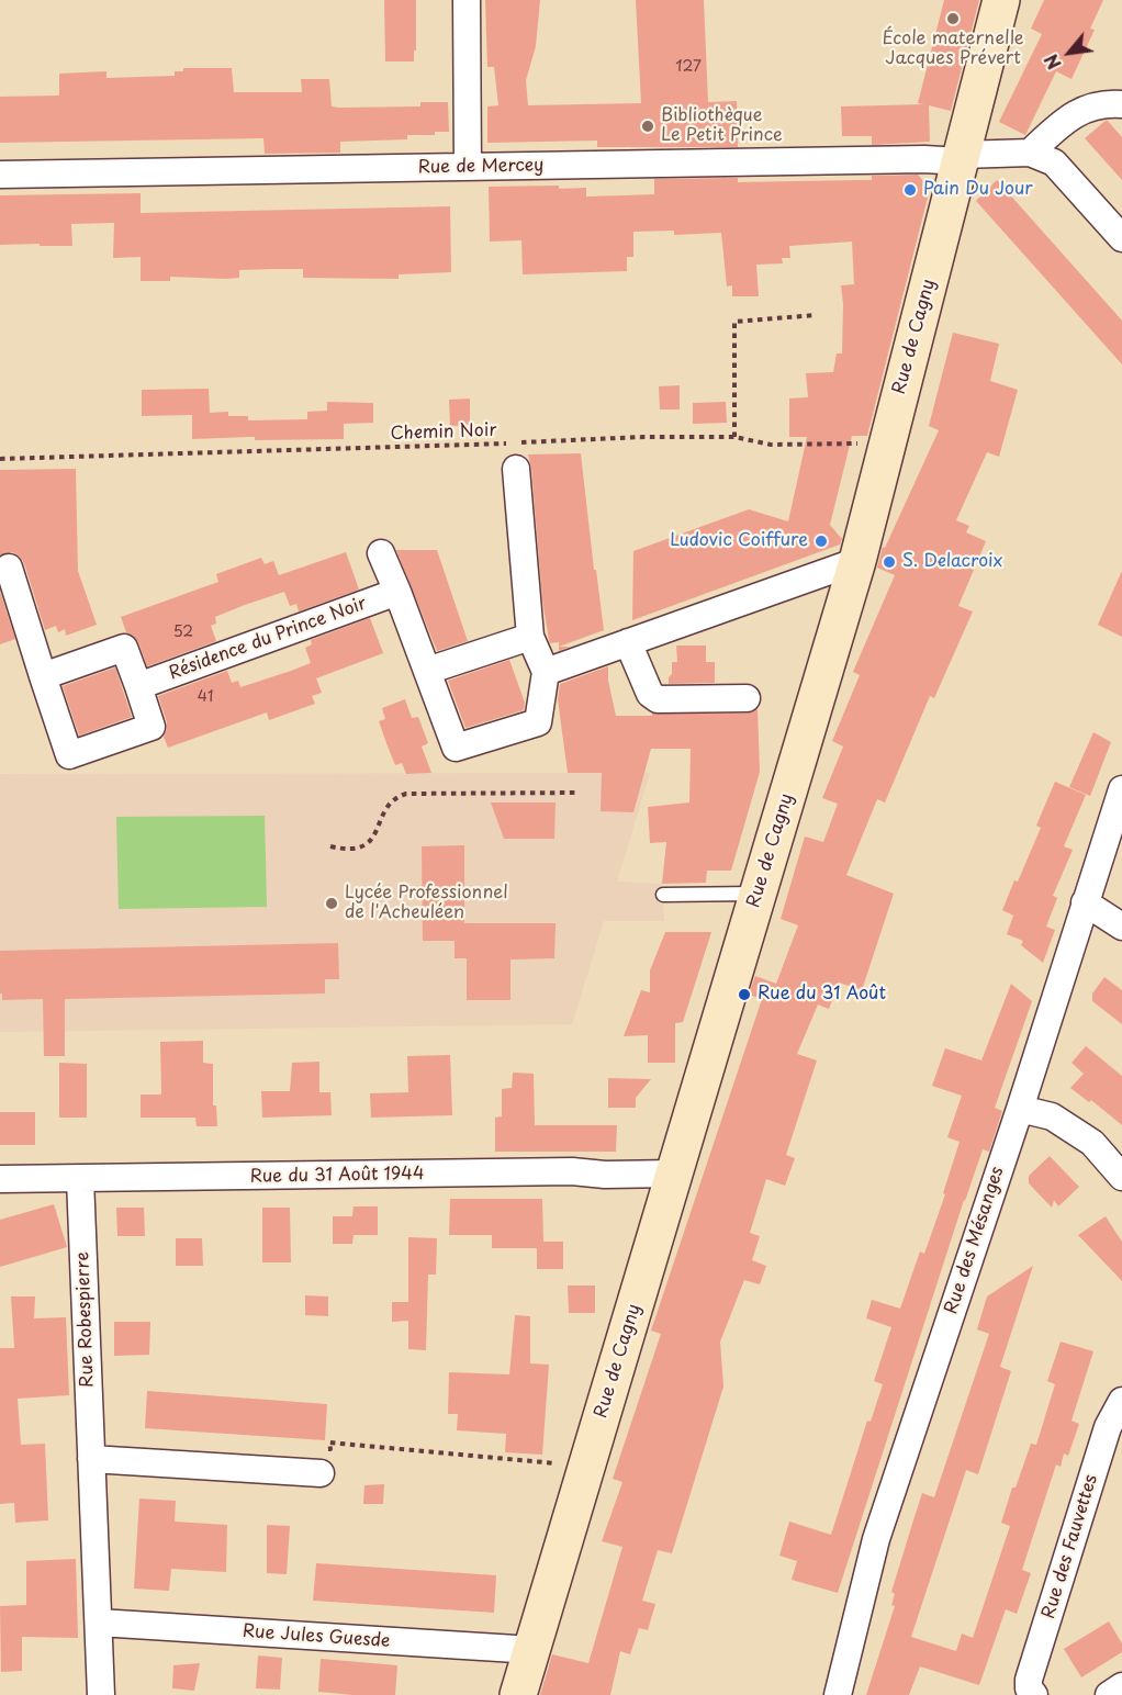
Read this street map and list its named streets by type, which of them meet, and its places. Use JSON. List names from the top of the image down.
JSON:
{
  "streets": {
    "main road": ["Rue de Cagny"],
    "street": [
      "Rue de Mercey",
      "Résidence du Prince Noir",
      "Rue du 31 Août 1944",
      "Rue des Mésanges",
      "Rue Robespierre",
      "Rue des Fauvettes",
      "Rue Jules Guesde"
    ],
    "path": ["Chemin Noir"]
  },
  "crossings": [
    ["Rue de Mercey", "Rue de Cagny"],
    ["Rue de Cagny", "Chemin Noir"],
    ["Rue de Cagny", "Rue du 31 Août 1944"],
    ["Rue de Cagny", "Rue Jules Guesde"],
    ["Rue du 31 Août 1944", "Rue Robespierre"],
    ["Rue Robespierre", "Rue Jules Guesde"]
  ],
  "places": [
    "École maternelle Jacques Prévert",
    "Bibliothèque Le Petit Prince",
    "Pain Du Jour",
    "Ludovic Coiffure",
    "S. Delacroix",
    "Lycée Professionnel de l'Acheuléen",
    "Rue du 31 Août"
  ],
  "house_numbers": ["127", "52", "41"],
  "north": "bottom left"
}
